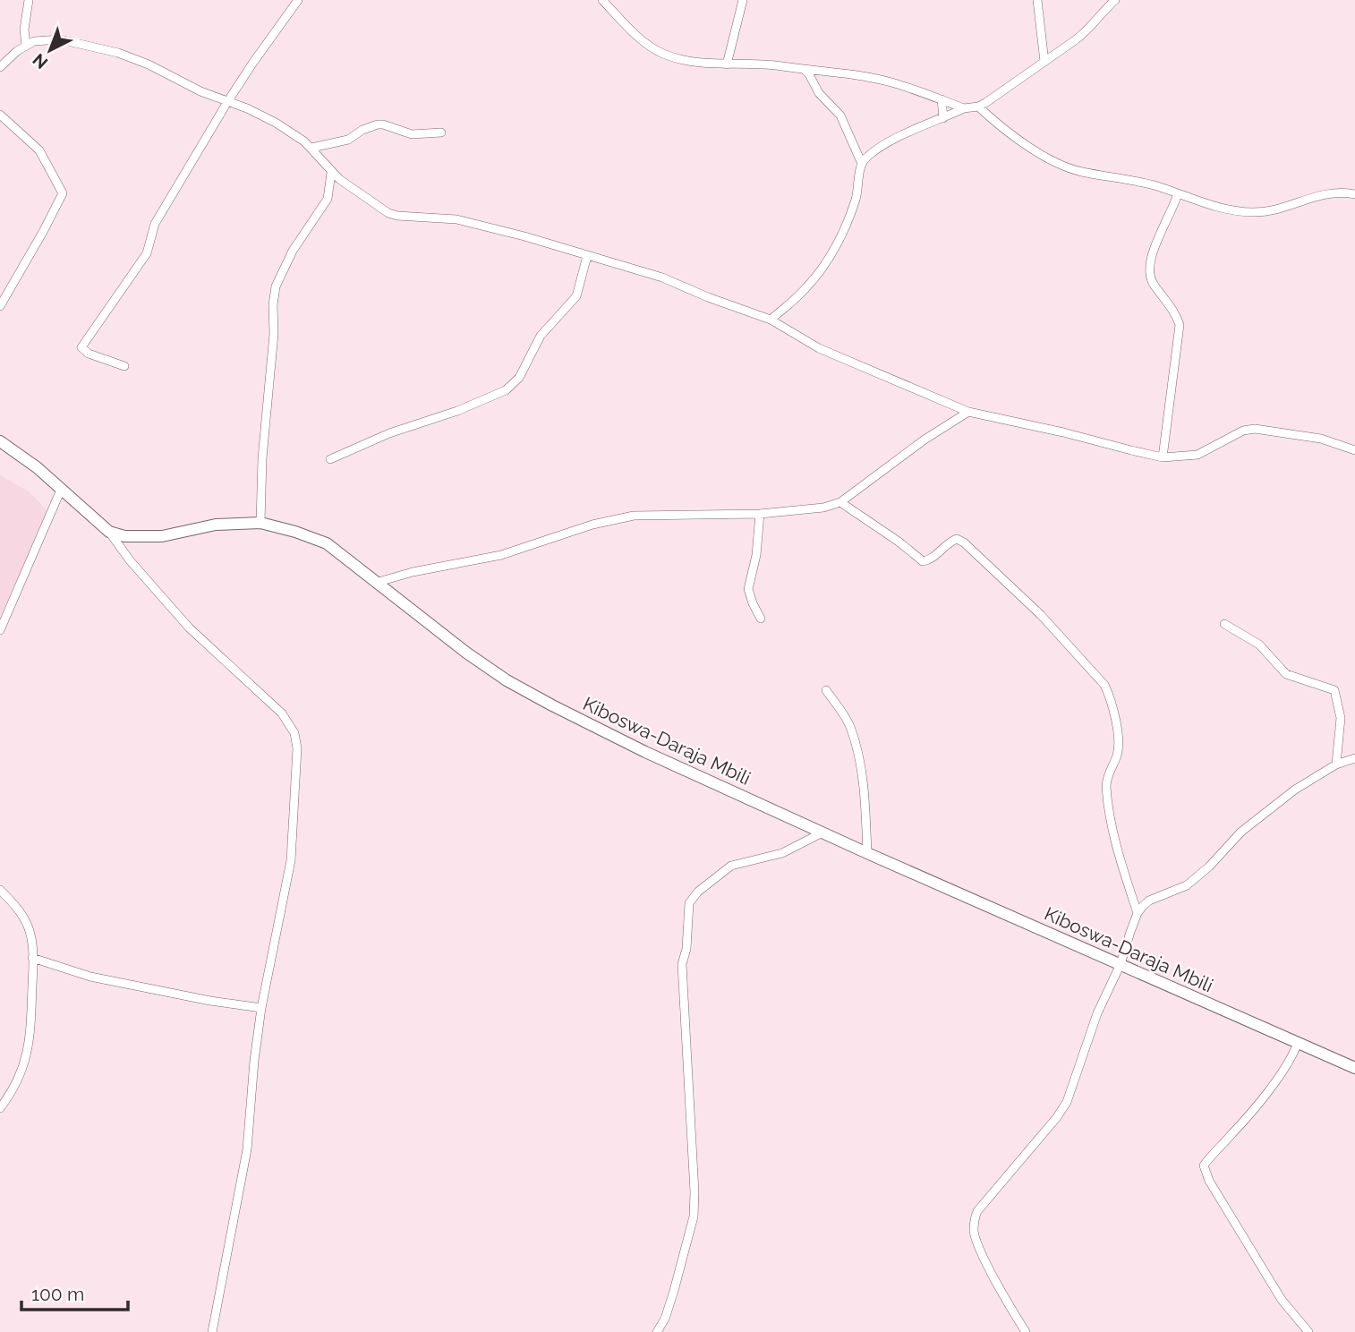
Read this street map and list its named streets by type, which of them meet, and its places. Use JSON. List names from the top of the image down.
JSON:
{
  "streets": {
    "main road": ["Kiboswa-Daraja Mbili"]
  },
  "scale_bar": "100 m",
  "north": "bottom left"
}
